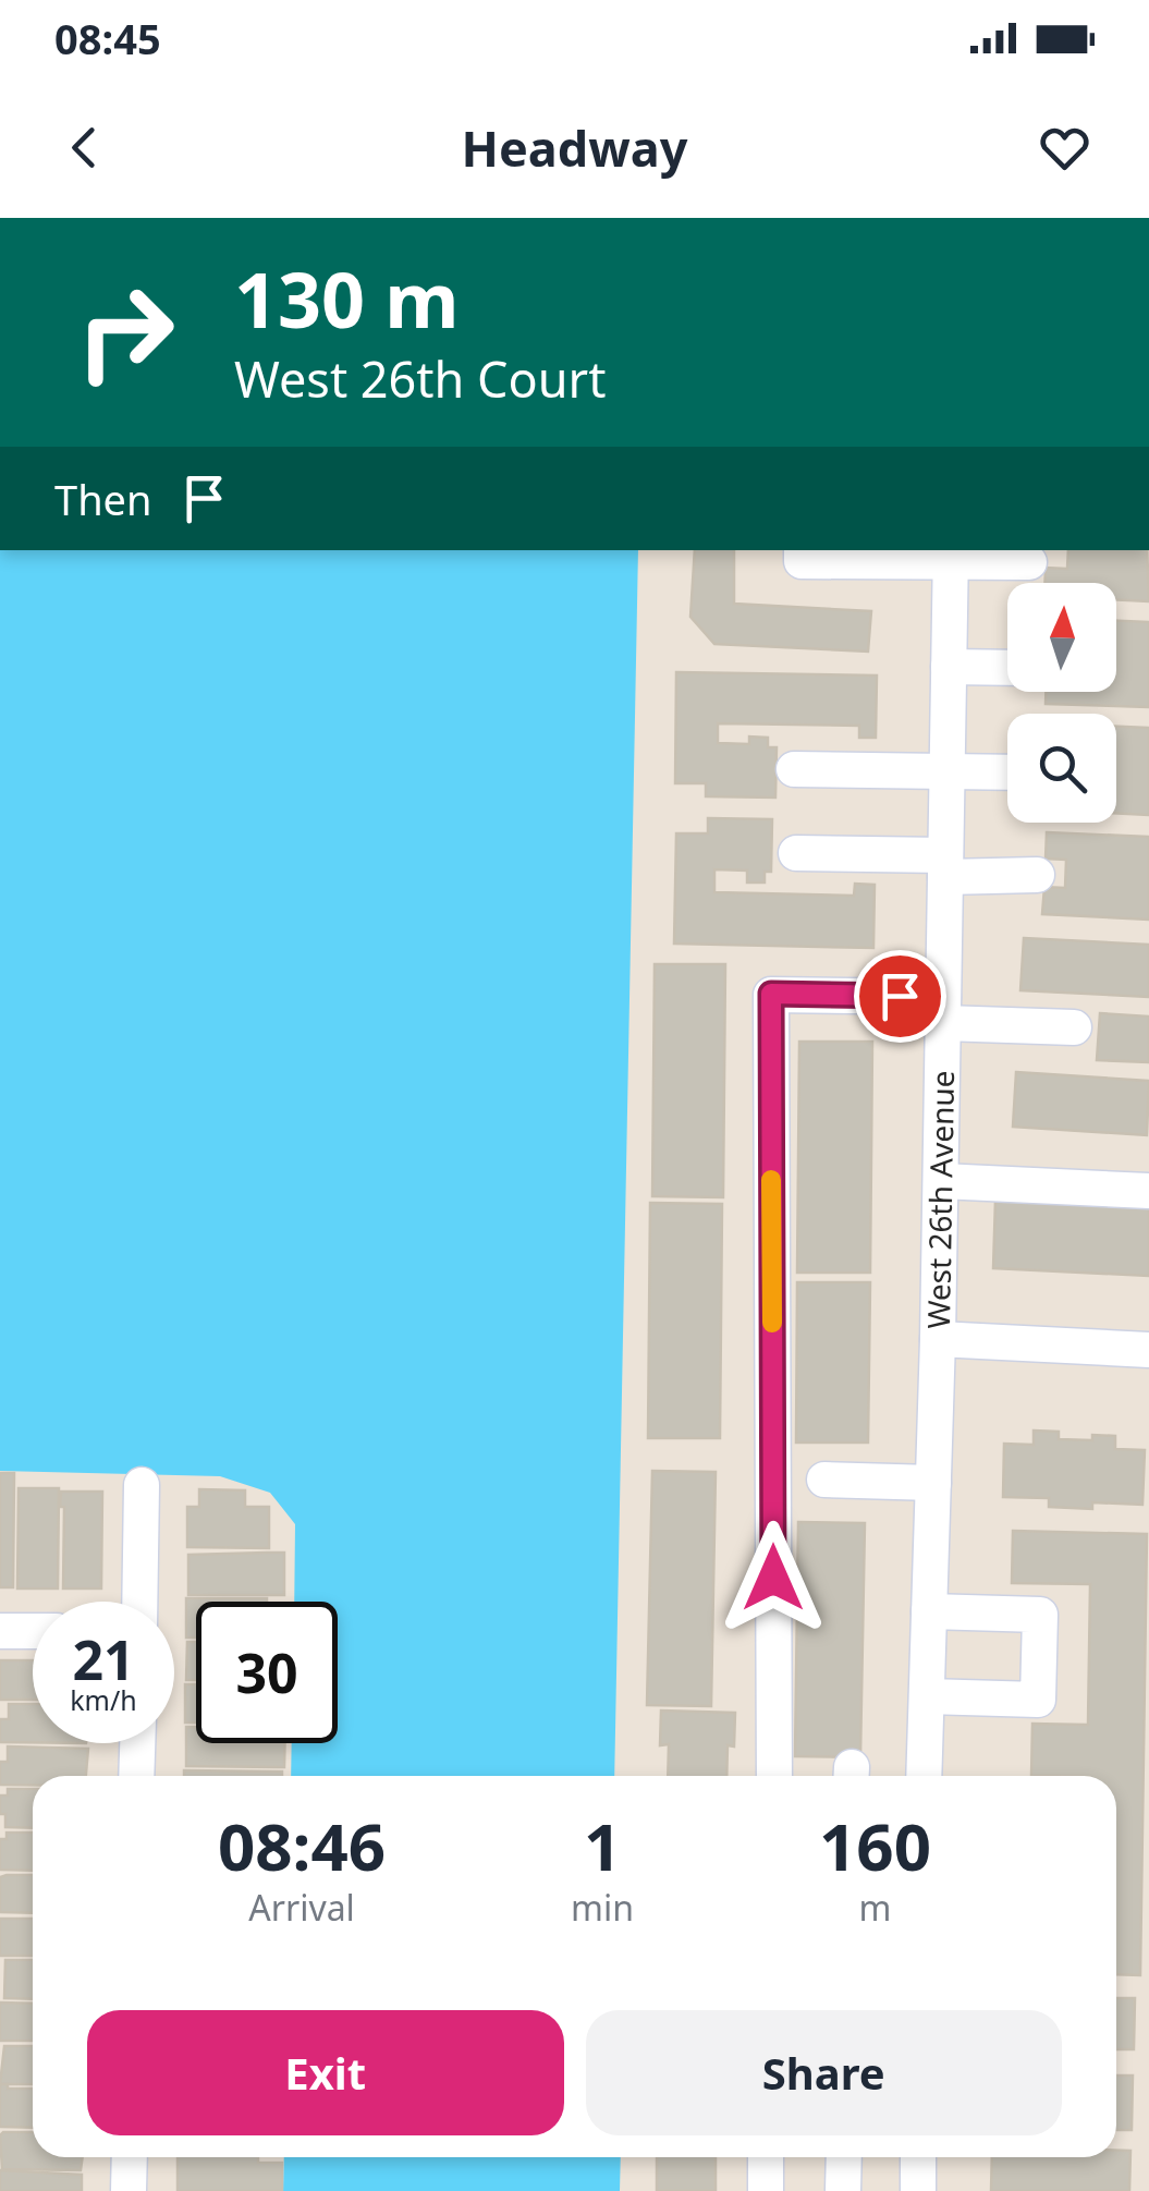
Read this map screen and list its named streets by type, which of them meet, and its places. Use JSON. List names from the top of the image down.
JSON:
{
  "streets": {
    "street": ["West 26th Avenue"]
  },
  "north": "top",
  "page": {
    "status": "08:45",
    "header": "Headway",
    "turn": ["130 m", "West 26th Court"],
    "then": "Then",
    "speed": "21 km/h",
    "limit": "30",
    "eta": [
      "08:46",
      "Arrival",
      "1",
      "min",
      "160",
      "m"
    ],
    "buttons": ["Exit", "Share"]
  }
}
